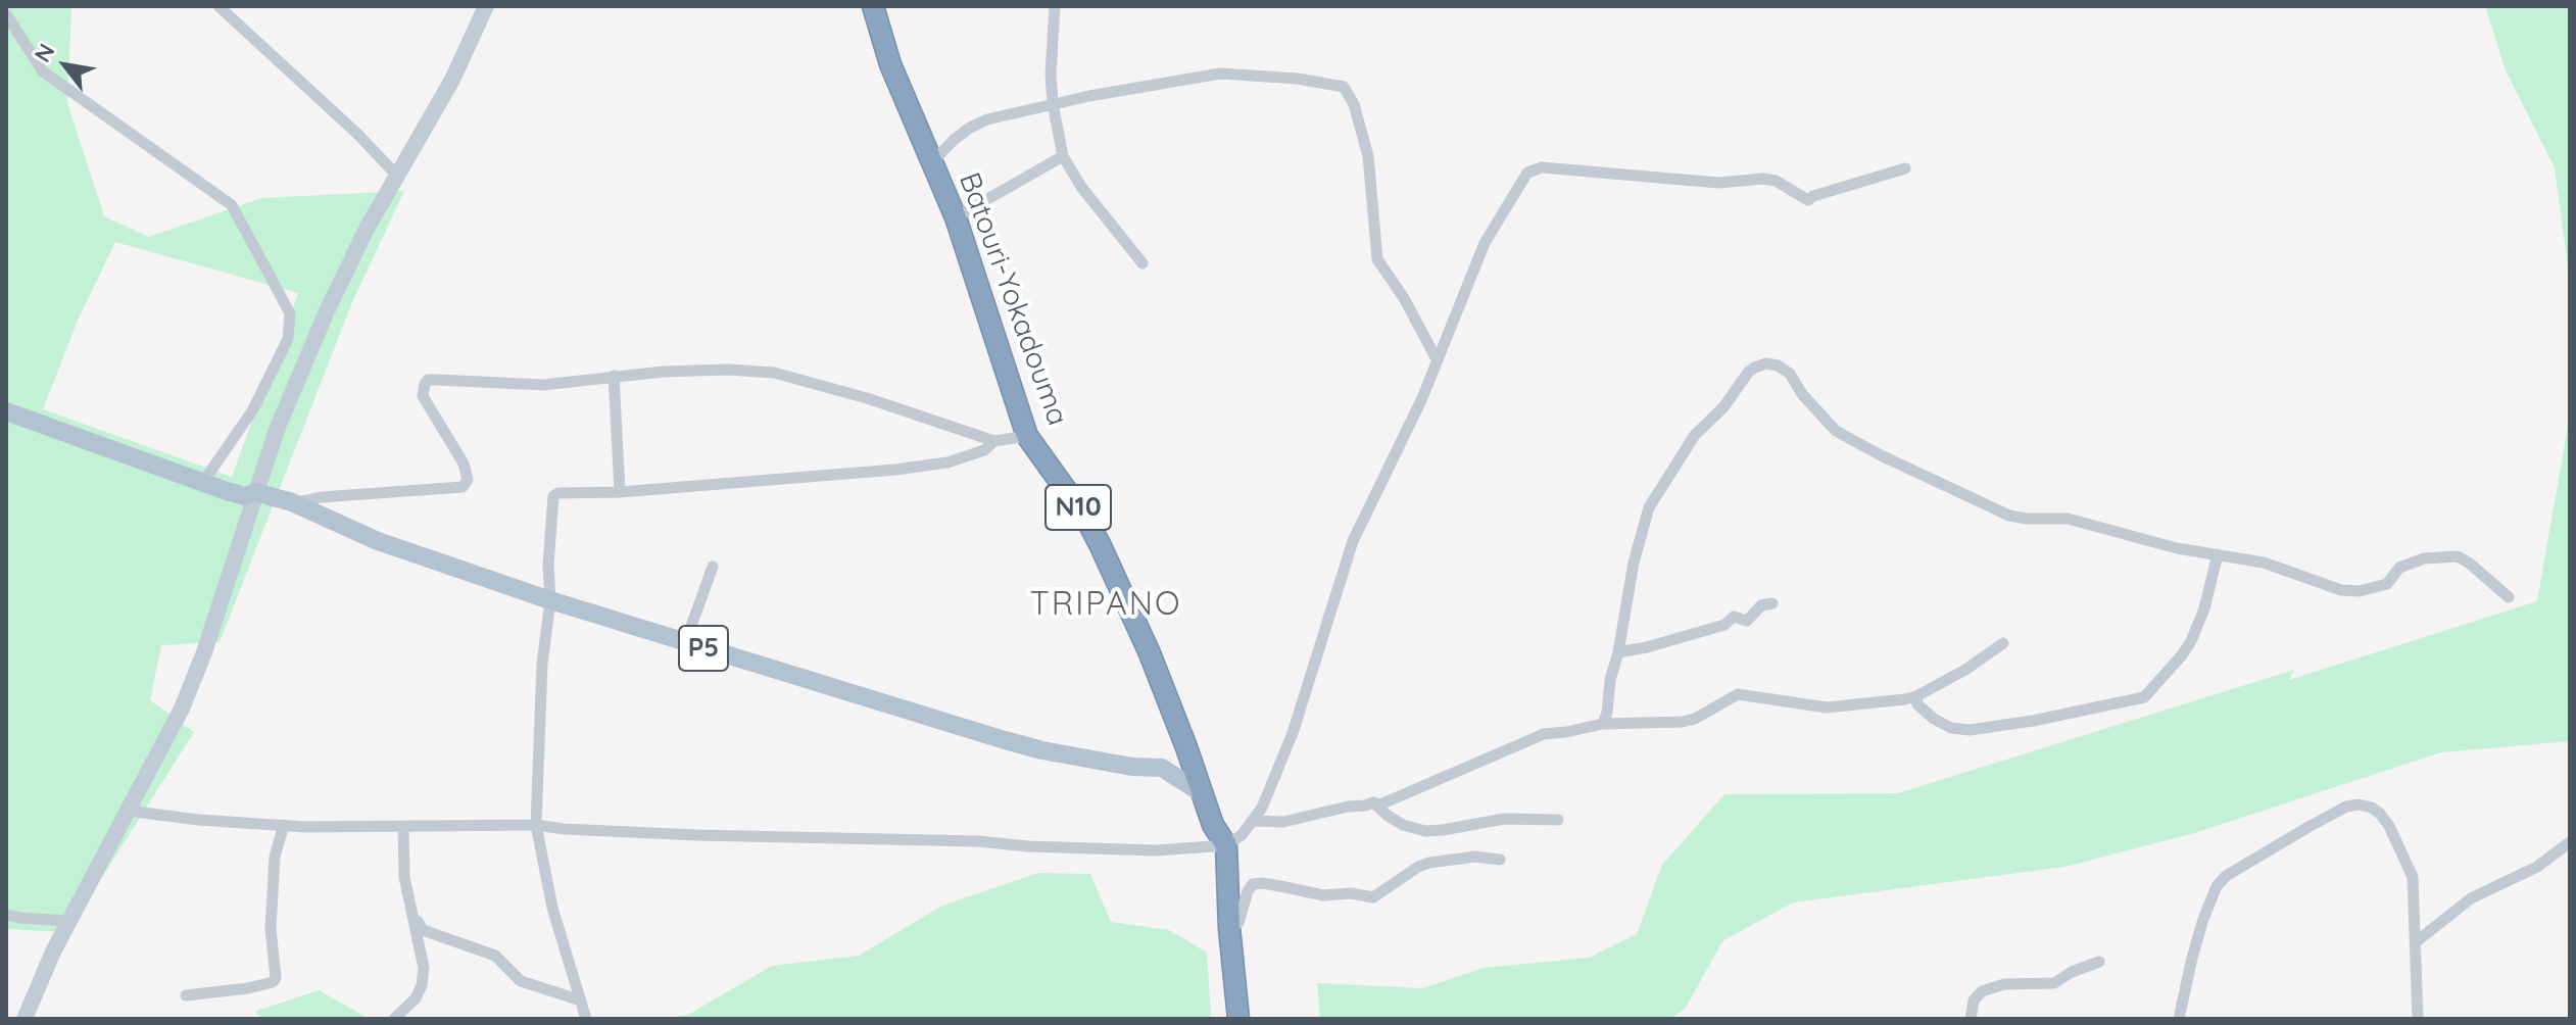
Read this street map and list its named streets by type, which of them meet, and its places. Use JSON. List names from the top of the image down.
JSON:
{
  "streets": {
    "highway": ["Batouri-Yokadouma", "N10"],
    "main road": ["P5"]
  },
  "crossings": [
    ["Batouri-Yokadouma", "P5"]
  ],
  "districts": ["TRIPANO"],
  "north": "top left"
}
